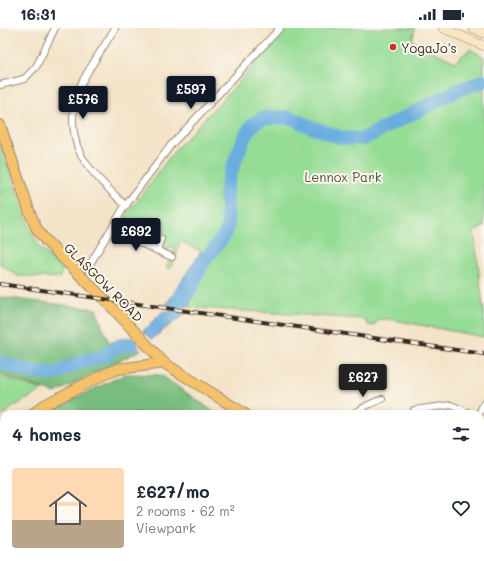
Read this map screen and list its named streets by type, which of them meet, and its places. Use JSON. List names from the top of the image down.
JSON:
{
  "streets": {
    "main road": ["GLASGOW ROAD"]
  },
  "parks": ["Lennox Park"],
  "places": ["YogaJo's"],
  "page": {
    "status": "16:31",
    "price": [
      "£597",
      "£576",
      "£692",
      "£627"
    ],
    "heading": "4 homes",
    "list": [
      {
        "name": "£627/mo",
        "note": "2 rooms · 62 m² · Viewpark"
      }
    ]
  }
}
